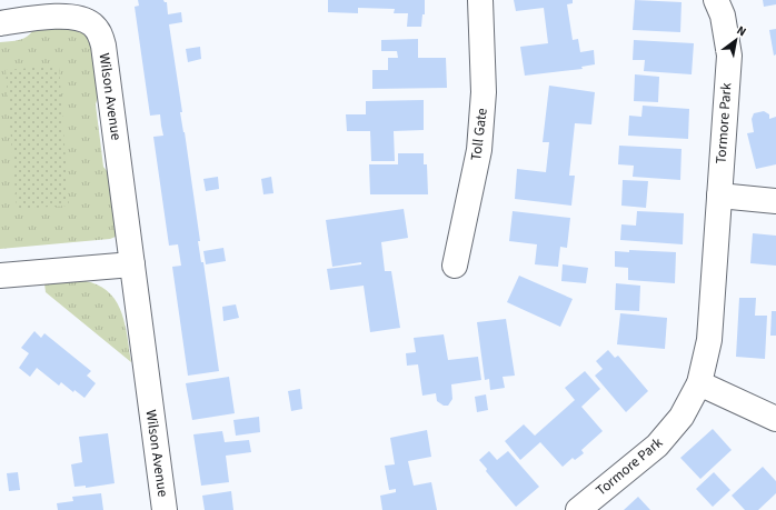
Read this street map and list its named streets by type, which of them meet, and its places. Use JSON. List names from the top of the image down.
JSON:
{
  "streets": {
    "street": ["Wilson Avenue", "Tormore Park", "Toll Gate"]
  },
  "north": "top right"
}
